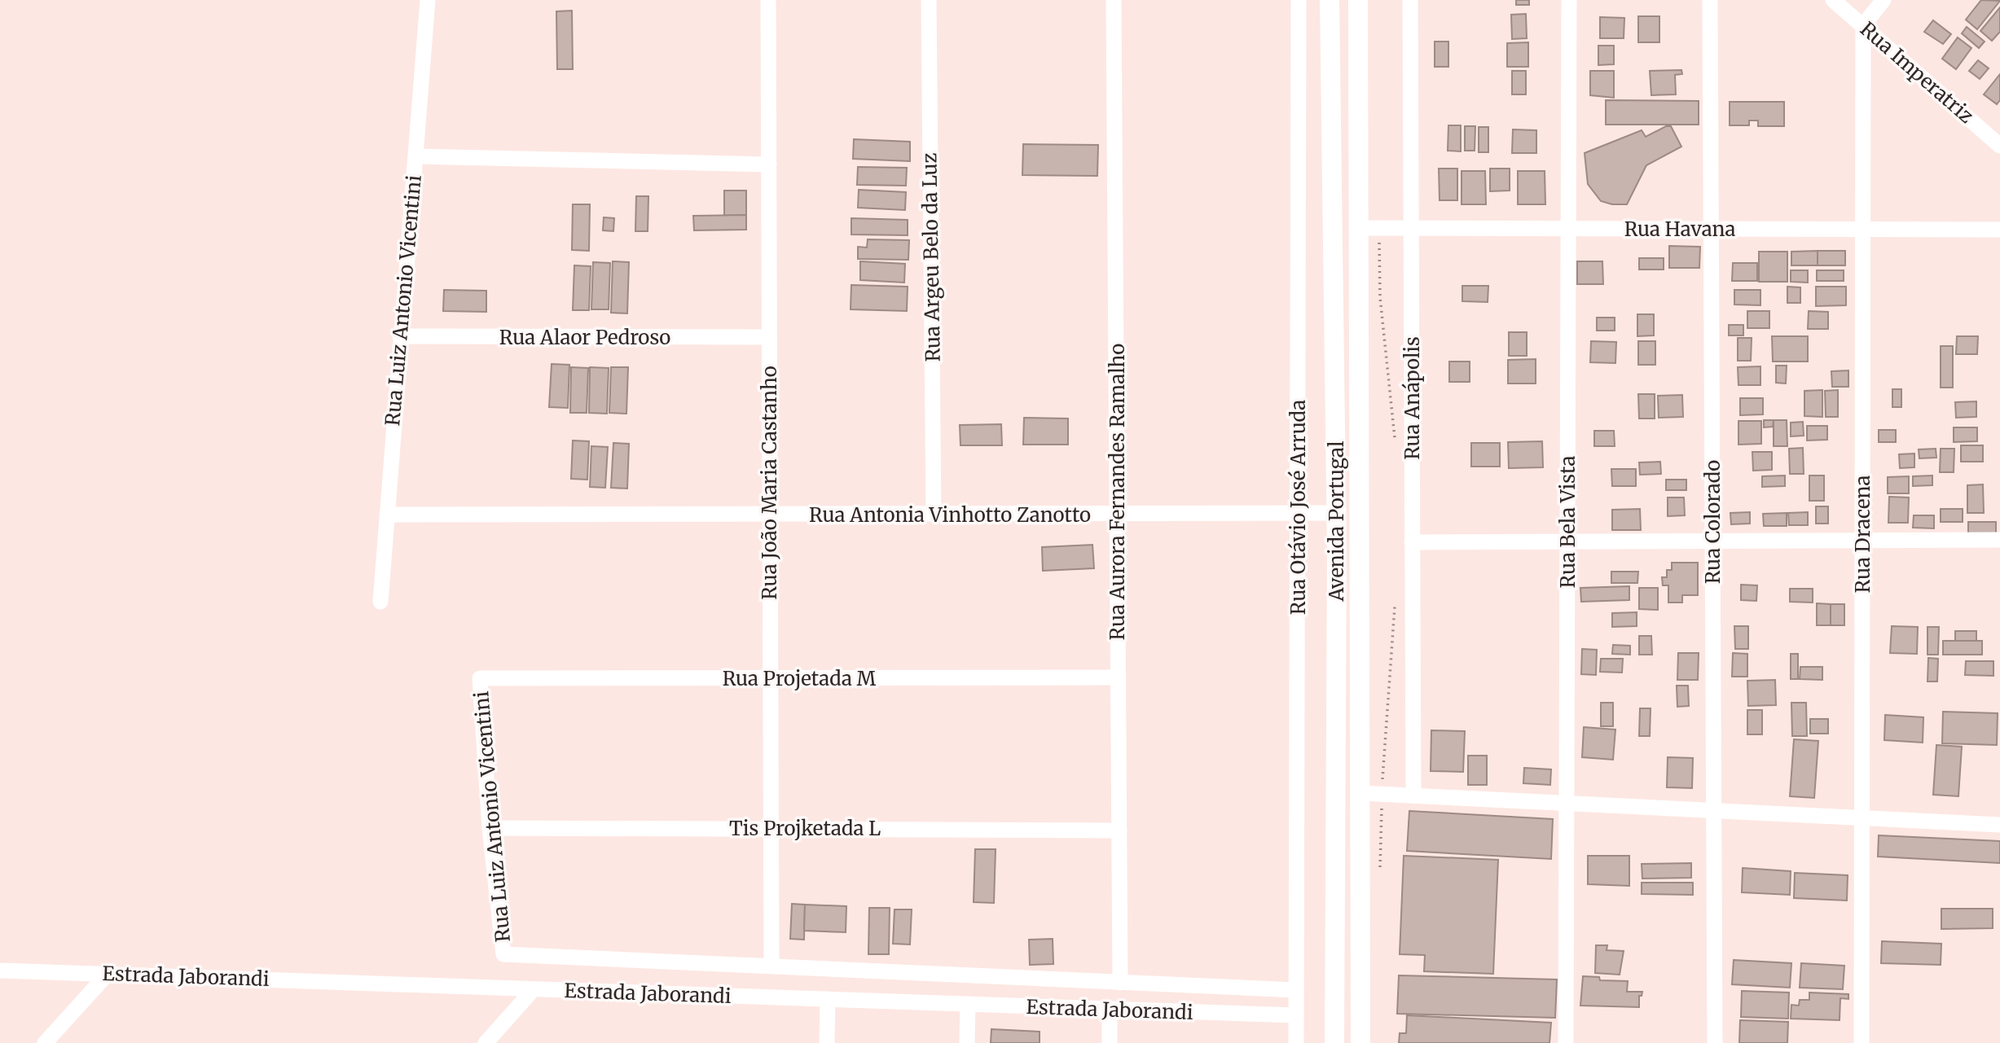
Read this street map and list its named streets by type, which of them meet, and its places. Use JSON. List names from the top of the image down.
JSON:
{
  "streets": {
    "main road": ["Avenida Portugal"],
    "street": [
      "Rua Imperatriz",
      "Rua Havana",
      "Rua Argeu Belo da Luz",
      "Rua Luiz Antonio Vicentini",
      "Rua Alaor Pedroso",
      "Rua Anápolis",
      "Rua João Maria Castanho",
      "Rua Aurora Fernandes Ramalho",
      "Rua Otávio José Arruda",
      "Rua Antonia Vinhotto Zanotto",
      "Rua Bela Vista",
      "Rua Colorado",
      "Rua Dracena",
      "Rua Projetada M",
      "Tis Projketada L",
      "Estrada Jaborandi"
    ]
  },
  "crossings": [
    ["Rua Imperatriz", "Rua Dracena"],
    ["Rua Havana", "Rua Anápolis"],
    ["Rua Havana", "Avenida Portugal"],
    ["Rua Havana", "Rua Bela Vista"],
    ["Rua Havana", "Rua Colorado"],
    ["Rua Havana", "Rua Dracena"],
    ["Rua Argeu Belo da Luz", "Rua Antonia Vinhotto Zanotto"],
    ["Rua Luiz Antonio Vicentini", "Rua Alaor Pedroso"],
    ["Rua Luiz Antonio Vicentini", "Rua João Maria Castanho"],
    ["Rua Luiz Antonio Vicentini", "Rua Antonia Vinhotto Zanotto"],
    ["Rua Luiz Antonio Vicentini", "Rua Projetada M"],
    ["Rua Luiz Antonio Vicentini", "Tis Projketada L"],
    ["Rua Alaor Pedroso", "Rua João Maria Castanho"],
    ["Rua João Maria Castanho", "Rua Antonia Vinhotto Zanotto"],
    ["Rua João Maria Castanho", "Rua Projetada M"],
    ["Rua João Maria Castanho", "Tis Projketada L"],
    ["Rua Aurora Fernandes Ramalho", "Rua Antonia Vinhotto Zanotto"],
    ["Rua Aurora Fernandes Ramalho", "Rua Projetada M"],
    ["Rua Aurora Fernandes Ramalho", "Tis Projketada L"],
    ["Rua Otávio José Arruda", "Rua Antonia Vinhotto Zanotto"],
    ["Rua Otávio José Arruda", "Estrada Jaborandi"],
    ["Rua Antonia Vinhotto Zanotto", "Avenida Portugal"]
  ]
}
